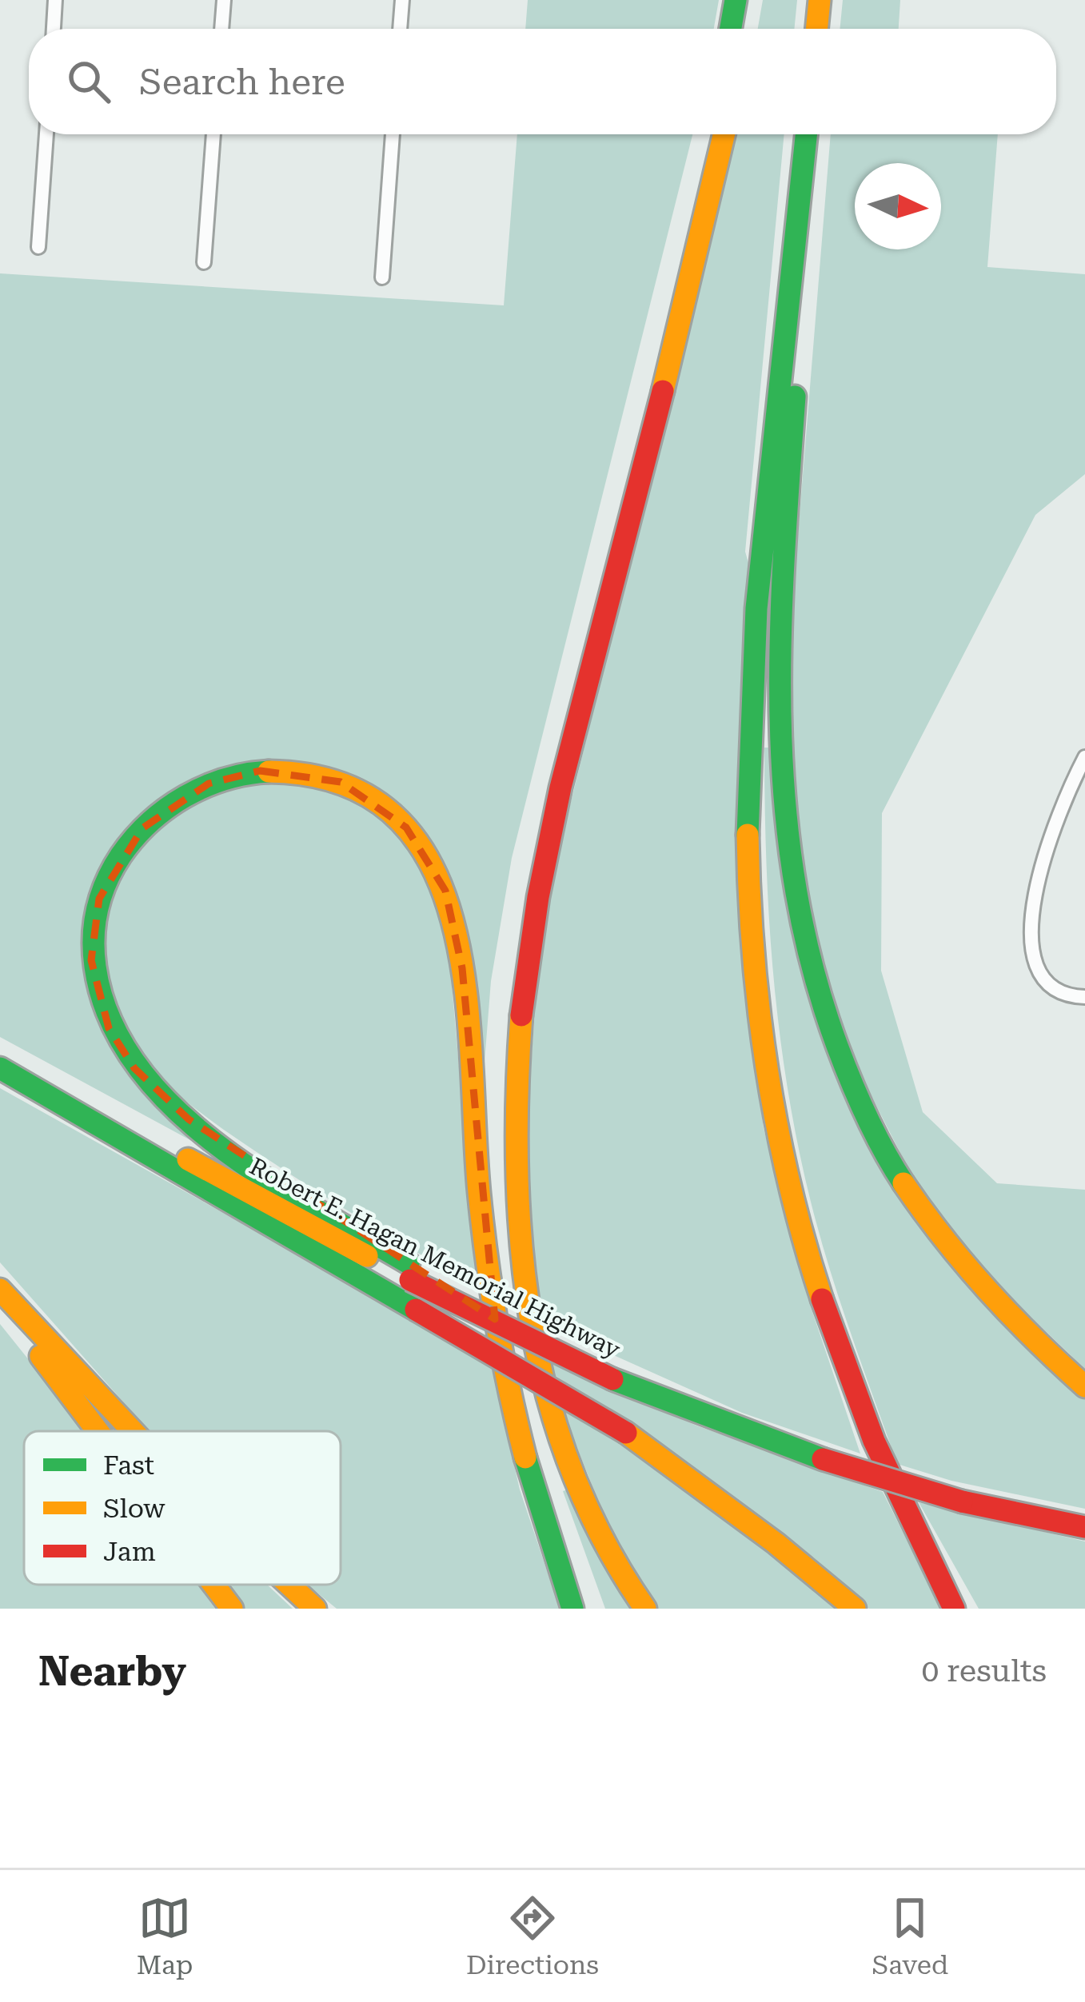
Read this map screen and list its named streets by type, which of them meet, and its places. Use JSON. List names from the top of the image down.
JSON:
{
  "streets": {
    "highway": ["Robert E. Hagan Memorial Highway"]
  },
  "legend": ["Fast", "Slow", "Jam"],
  "north": "right",
  "page": {
    "search": "Search here",
    "heading": ["Nearby", "0 results"],
    "nav": ["Map", "Directions", "Saved"]
  }
}
